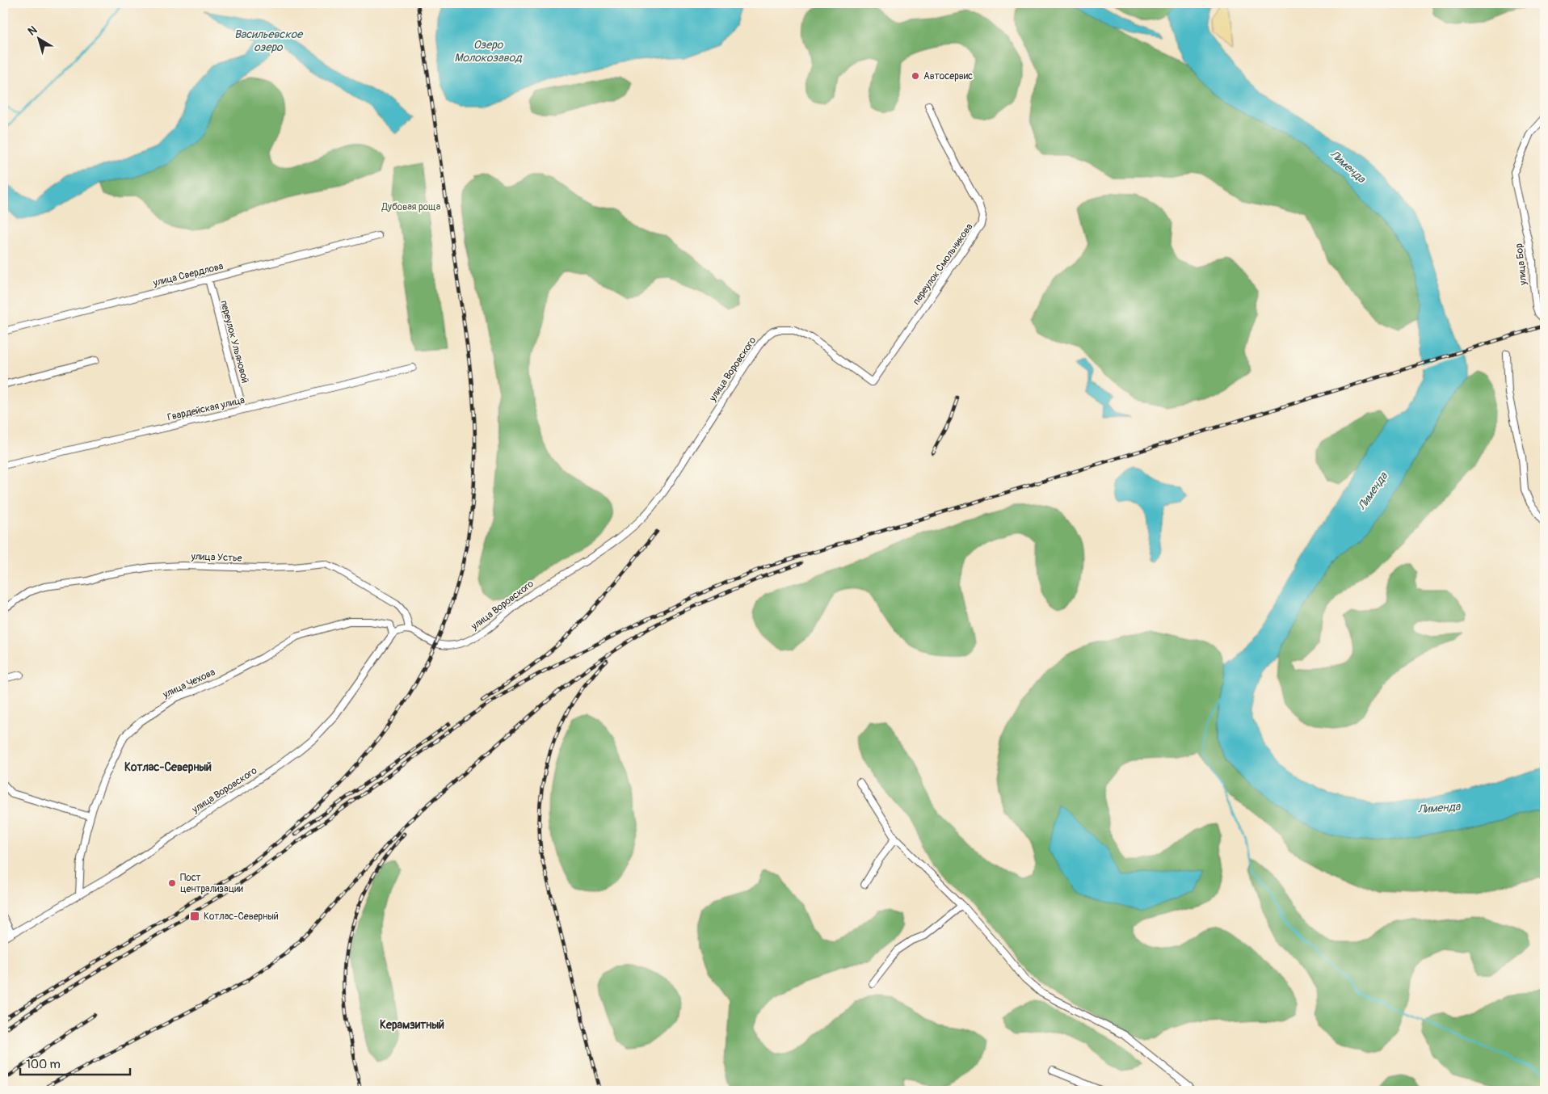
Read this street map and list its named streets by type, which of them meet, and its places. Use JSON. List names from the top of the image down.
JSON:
{
  "streets": {
    "street": [
      "переулок Смольникова",
      "улица Бор",
      "улица Свердлова",
      "переулок Ульяновой",
      "улица Воровского",
      "Гвардейская улица",
      "улица Устье",
      "улица Чехова"
    ]
  },
  "crossings": [
    ["переулок Смольникова", "улица Воровского"],
    ["улица Свердлова", "переулок Ульяновой"],
    ["переулок Ульяновой", "Гвардейская улица"],
    ["улица Воровского", "улица Устье"],
    ["улица Воровского", "улица Чехова"]
  ],
  "districts": ["Котлас-Северный", "Керамзитный"],
  "water": ["Васильевское озеро", "Озеро Молокозавод", "Лименда"],
  "parks": ["Дубовая роща"],
  "places": {
    "other": ["Автосервис", "Пост централизации"],
    "transit": ["Котлас-Северный"]
  },
  "scale_bar": "100 m",
  "north": "top left"
}
